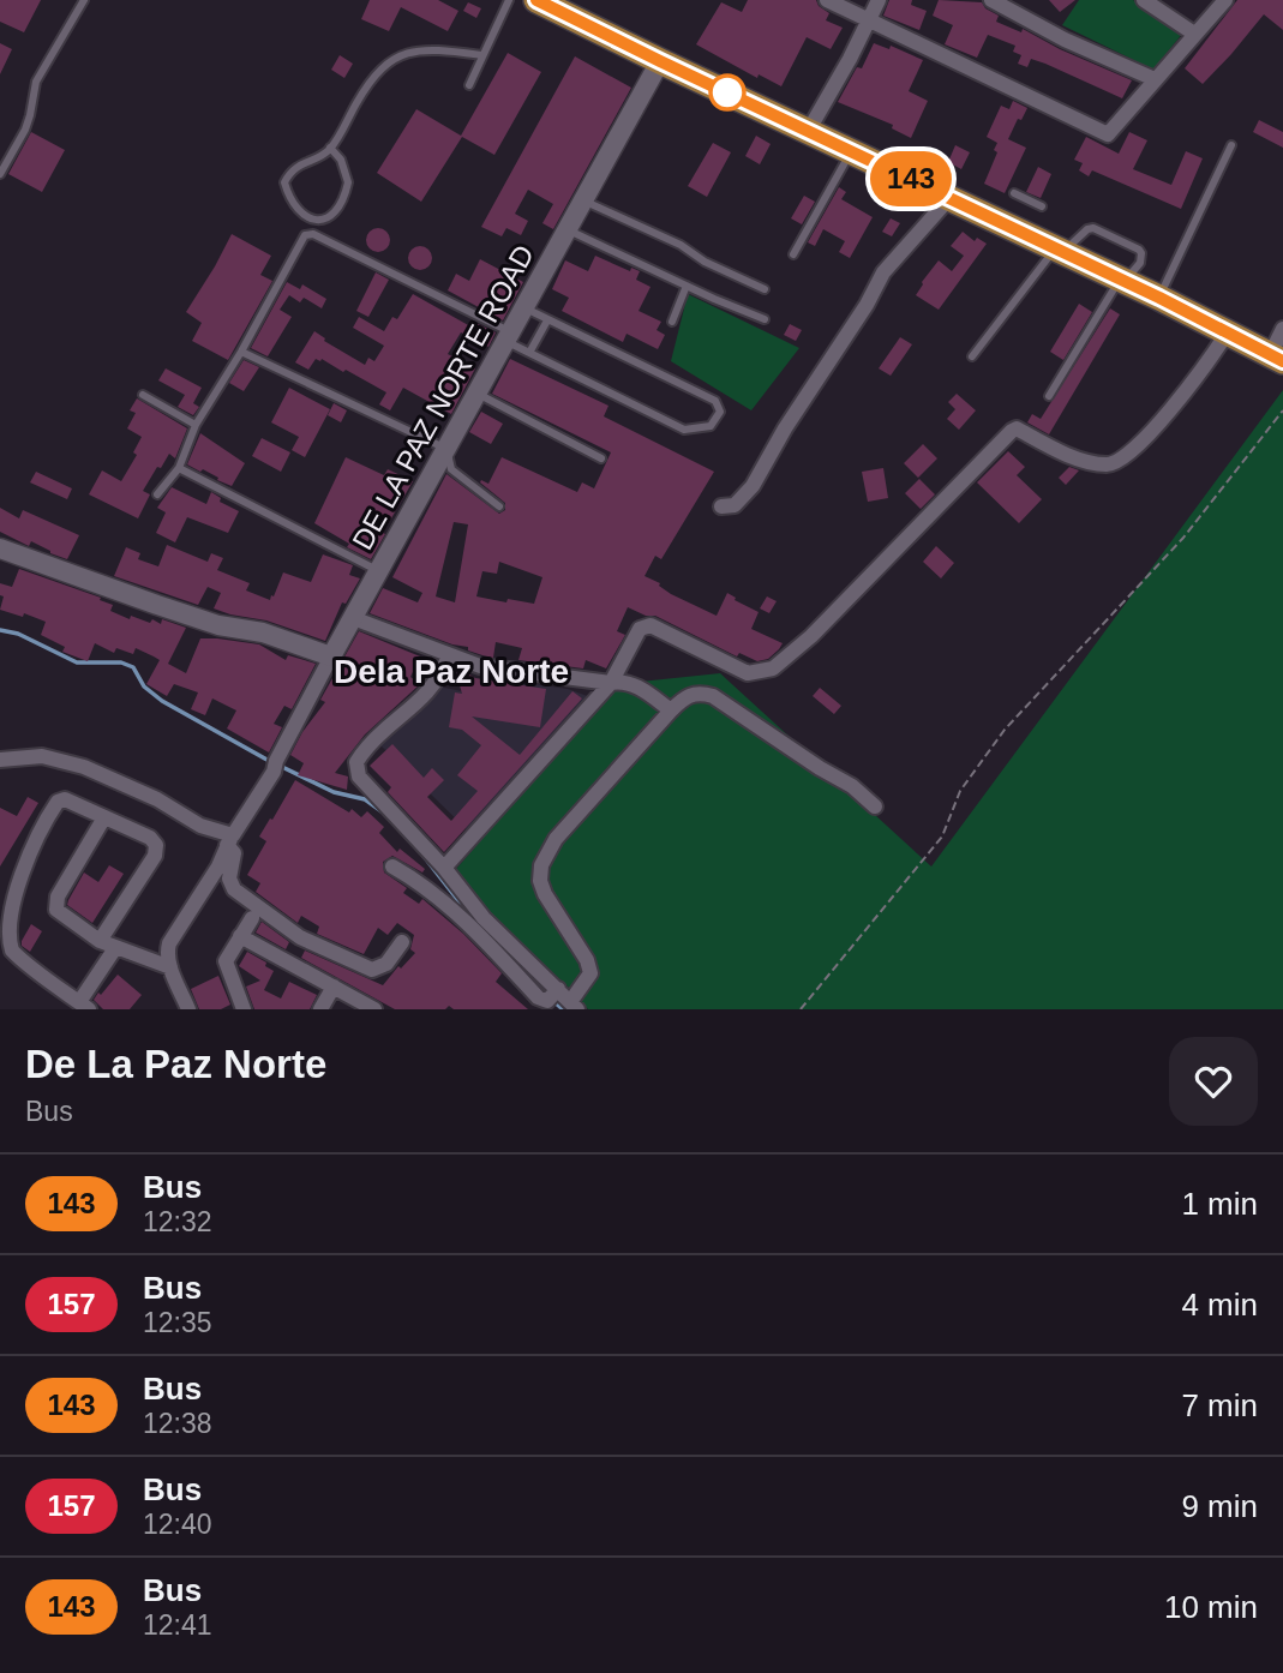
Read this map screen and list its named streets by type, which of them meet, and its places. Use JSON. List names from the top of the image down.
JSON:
{
  "streets": {
    "street": ["DE LA PAZ NORTE ROAD"]
  },
  "districts": ["Dela Paz Norte"],
  "lines": ["bus line 143"],
  "page": {
    "on_map": "143",
    "heading": ["De La Paz Norte", "Bus"],
    "list": [
      {
        "mark": "143",
        "name": "Bus",
        "note": "12:32",
        "value": "1 min"
      },
      {
        "mark": "157",
        "name": "Bus",
        "note": "12:35",
        "value": "4 min"
      },
      {
        "mark": "143",
        "name": "Bus",
        "note": "12:38",
        "value": "7 min"
      },
      {
        "mark": "157",
        "name": "Bus",
        "note": "12:40",
        "value": "9 min"
      },
      {
        "mark": "143",
        "name": "Bus",
        "note": "12:41",
        "value": "10 min"
      }
    ]
  }
}
